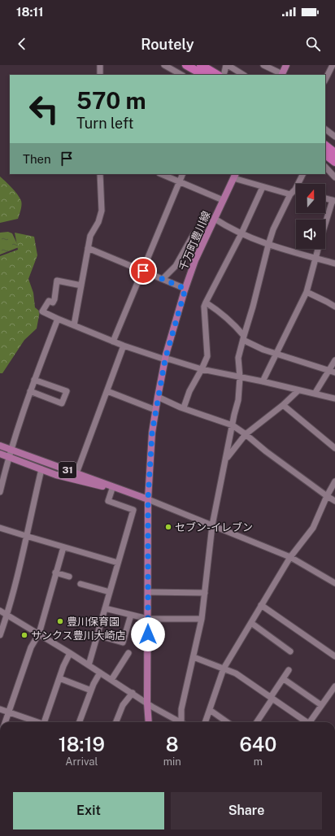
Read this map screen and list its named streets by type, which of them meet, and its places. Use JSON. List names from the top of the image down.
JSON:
{
  "streets": {
    "main road": ["千万町豊川線", "31"]
  },
  "crossings": [
    ["千万町豊川線", "31"]
  ],
  "places": ["セブン-イレブン", "豊川保育園", "サンクス豊川大崎店"],
  "north": "top",
  "page": {
    "status": "18:11",
    "header": "Routely",
    "turn": ["570 m", "Turn left"],
    "then": "Then",
    "eta": [
      "18:19",
      "Arrival",
      "8",
      "min",
      "640",
      "m"
    ],
    "buttons": ["Exit", "Share"]
  }
}
